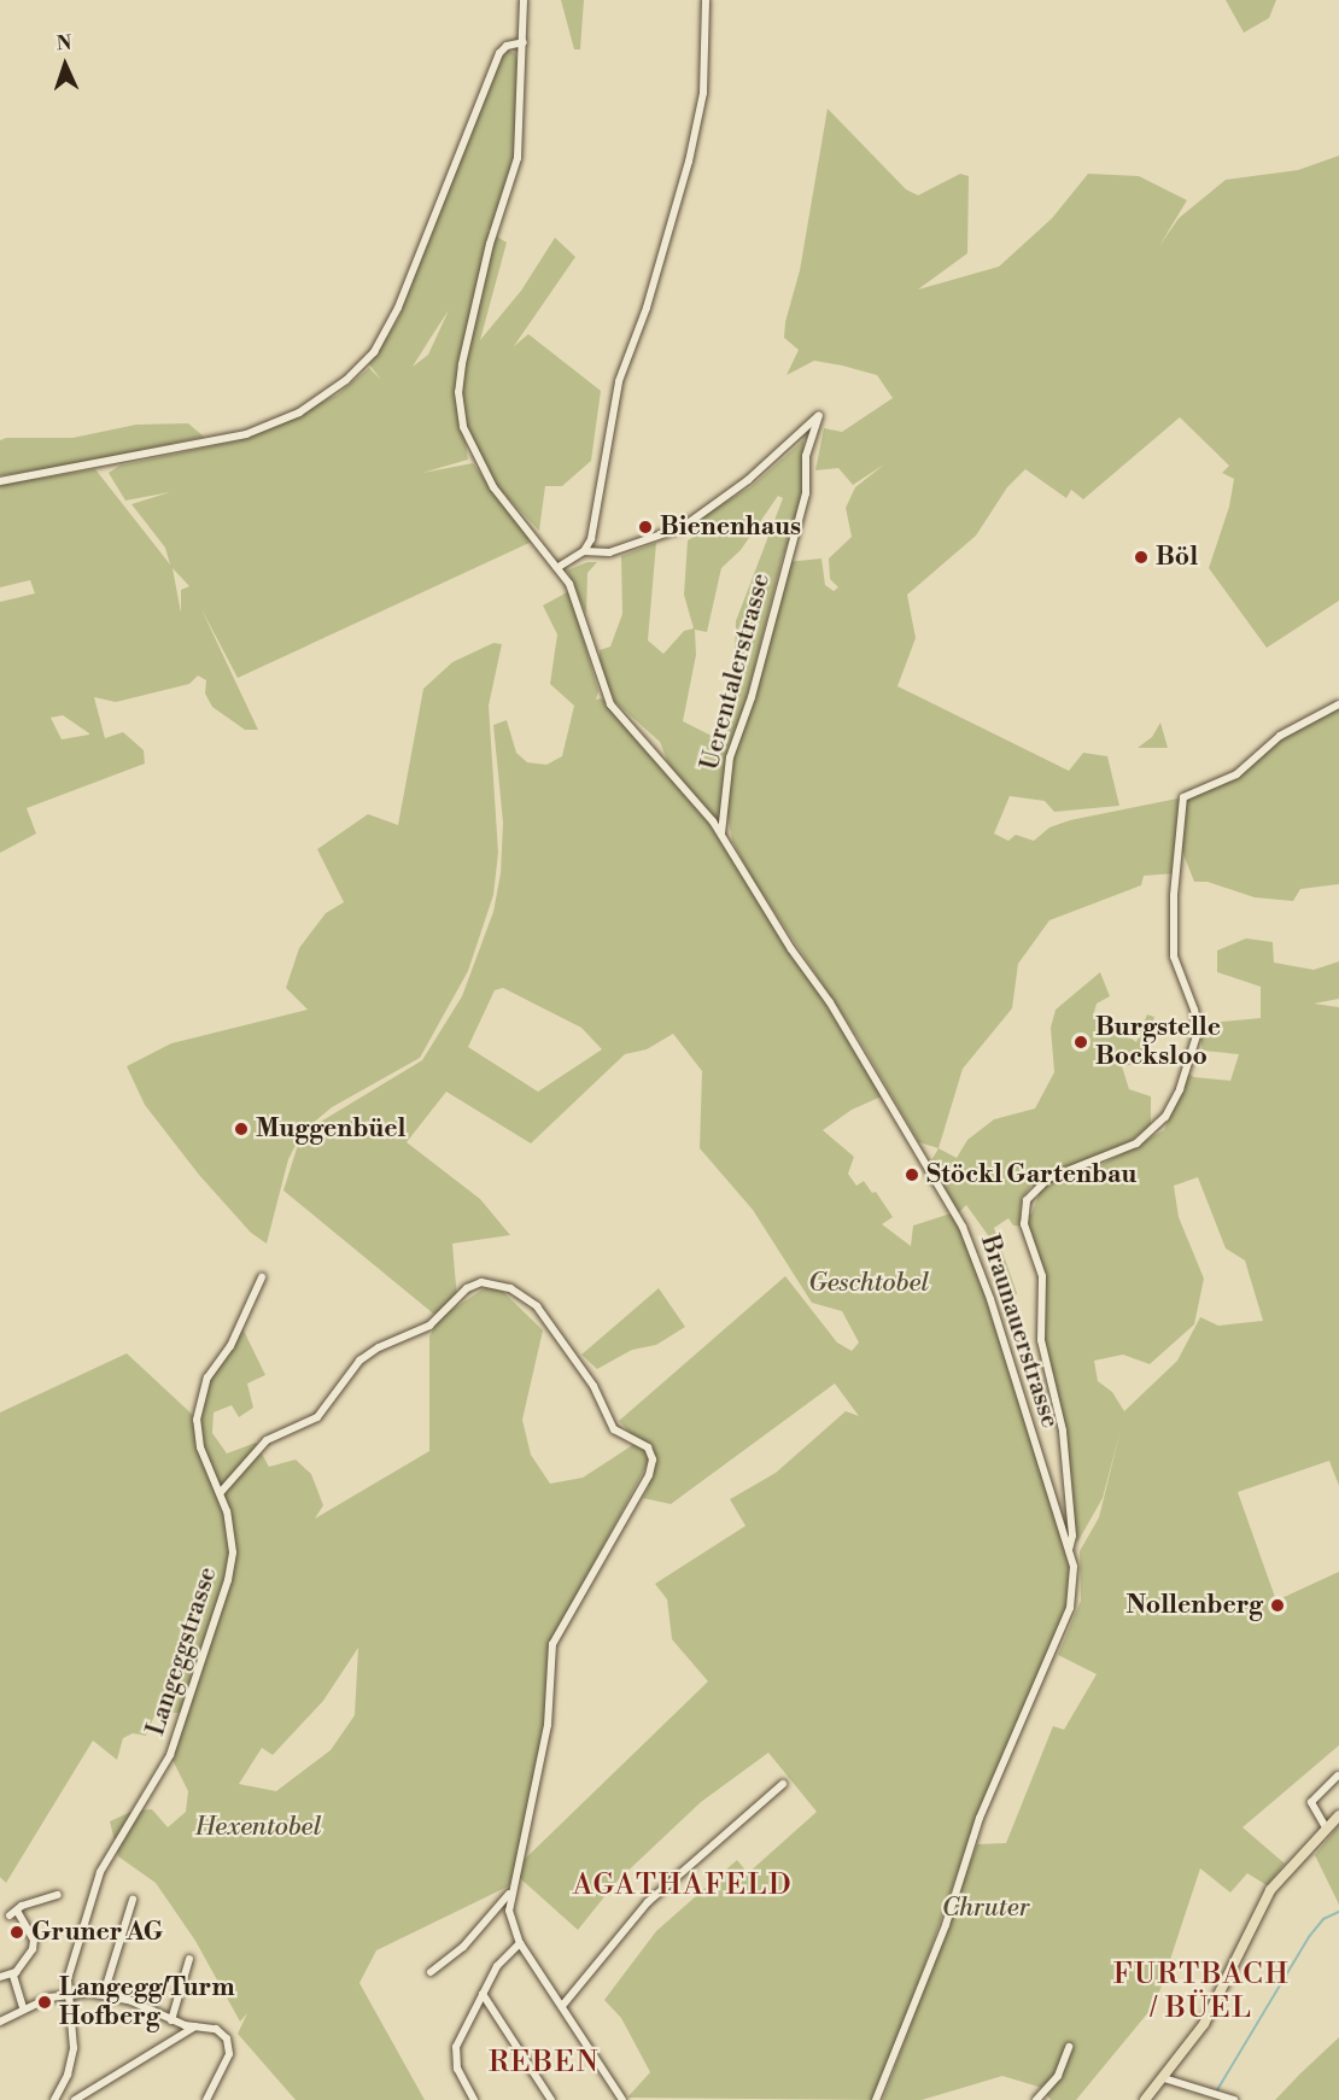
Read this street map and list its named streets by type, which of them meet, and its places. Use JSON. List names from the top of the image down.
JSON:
{
  "streets": {
    "street": ["Uerentalerstrasse", "Braunauerstrasse", "Langeggstrasse"]
  },
  "crossings": [
    ["Uerentalerstrasse", "Braunauerstrasse"]
  ],
  "districts": ["AGATHAFELD", "FURTBACH / BÜEL", "REBEN"],
  "parks": ["Geschtobel", "Hexentobel", "Chruter"],
  "places": [
    "Bienenhaus",
    "Böl",
    "Burgstelle Bocksloo",
    "Muggenbüel",
    "Stöckl Gartenbau",
    "Nollenberg",
    "Gruner AG",
    "Langegg/Turm Hofberg"
  ],
  "north": "top"
}
